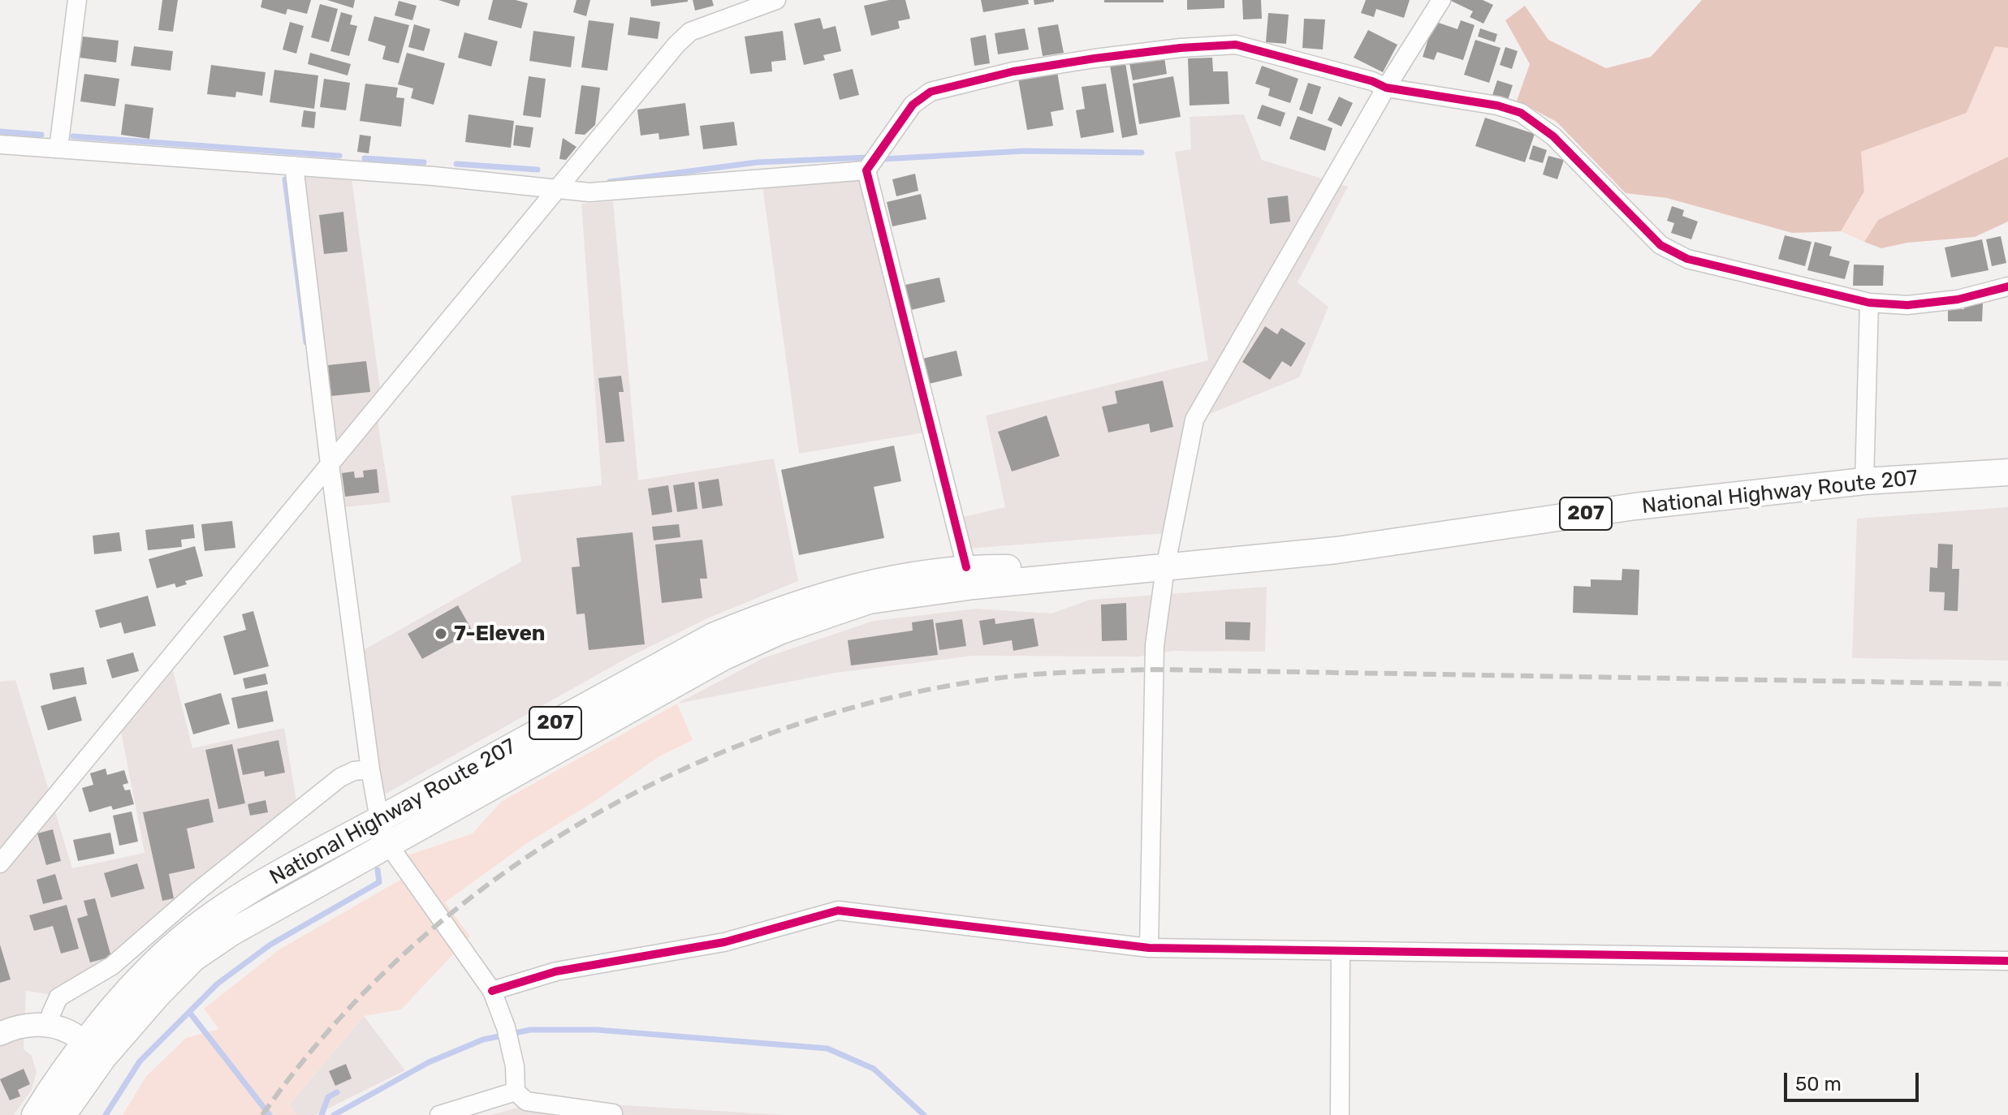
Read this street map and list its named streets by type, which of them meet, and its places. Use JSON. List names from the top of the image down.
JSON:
{
  "streets": {
    "highway": ["National Highway Route 207", "207"]
  },
  "places": ["7-Eleven"],
  "scale_bar": "50 m"
}
